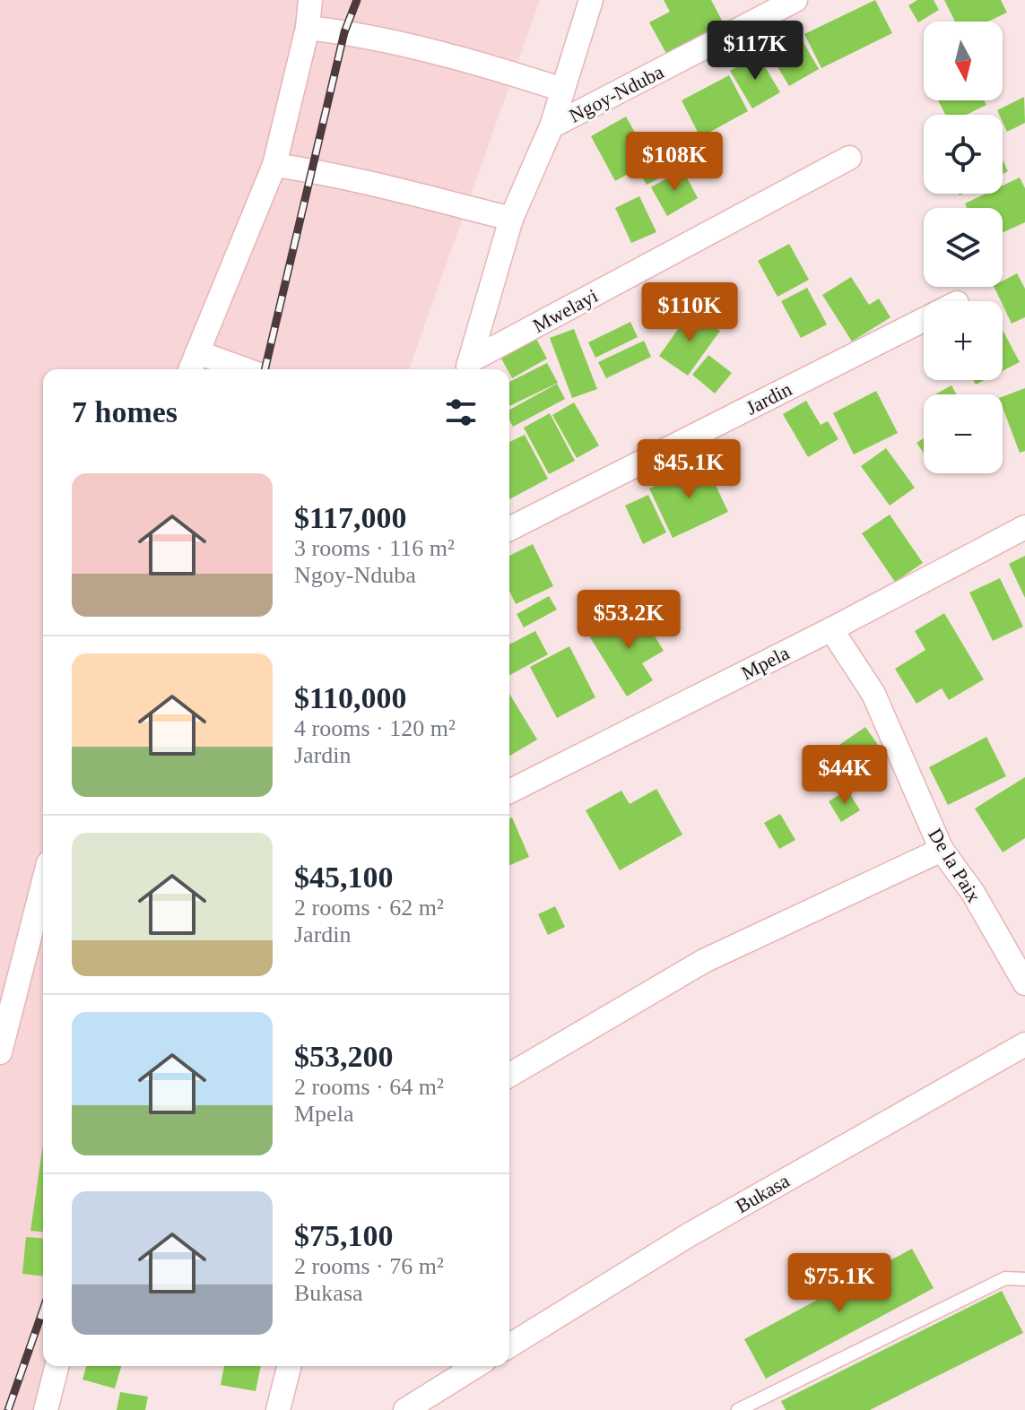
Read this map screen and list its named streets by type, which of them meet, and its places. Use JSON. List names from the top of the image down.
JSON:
{
  "streets": {
    "street": [
      "Ngoy-Nduba",
      "Mwelayi",
      "Jardin",
      "Mpela",
      "De la Paix",
      "Bukasa"
    ]
  },
  "crossings": [
    ["Mpela", "De la Paix"]
  ],
  "north": "bottom",
  "page": {
    "price": [
      "$117K",
      "$108K",
      "$110K",
      "$45.1K",
      "$53.2K",
      "$44K",
      "$75.1K"
    ],
    "map_buttons": ["+", "−"],
    "heading": "7 homes",
    "list": [
      {
        "name": "$117,000",
        "note": "3 rooms · 116 m² · Ngoy-Nduba"
      },
      {
        "name": "$110,000",
        "note": "4 rooms · 120 m² · Jardin"
      },
      {
        "name": "$45,100",
        "note": "2 rooms · 62 m² · Jardin"
      },
      {
        "name": "$53,200",
        "note": "2 rooms · 64 m² · Mpela"
      },
      {
        "name": "$75,100",
        "note": "2 rooms · 76 m² · Bukasa"
      }
    ]
  }
}
